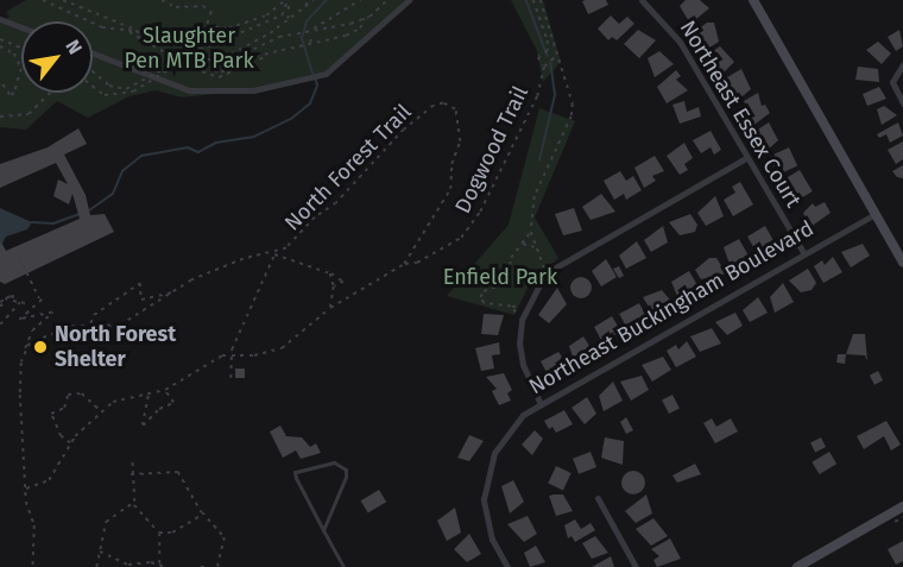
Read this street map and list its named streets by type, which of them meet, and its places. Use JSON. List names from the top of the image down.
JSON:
{
  "streets": {
    "street": ["Northeast Essex Court", "Northeast Buckingham Boulevard"],
    "path": ["Dogwood Trail", "North Forest Trail"]
  },
  "crossings": [
    ["Northeast Essex Court", "Northeast Buckingham Boulevard"],
    ["Dogwood Trail", "North Forest Trail"]
  ],
  "parks": ["Slaughter Pen MTB Park", "Enfield Park"],
  "places": ["North Forest Shelter"],
  "north": "top right"
}
